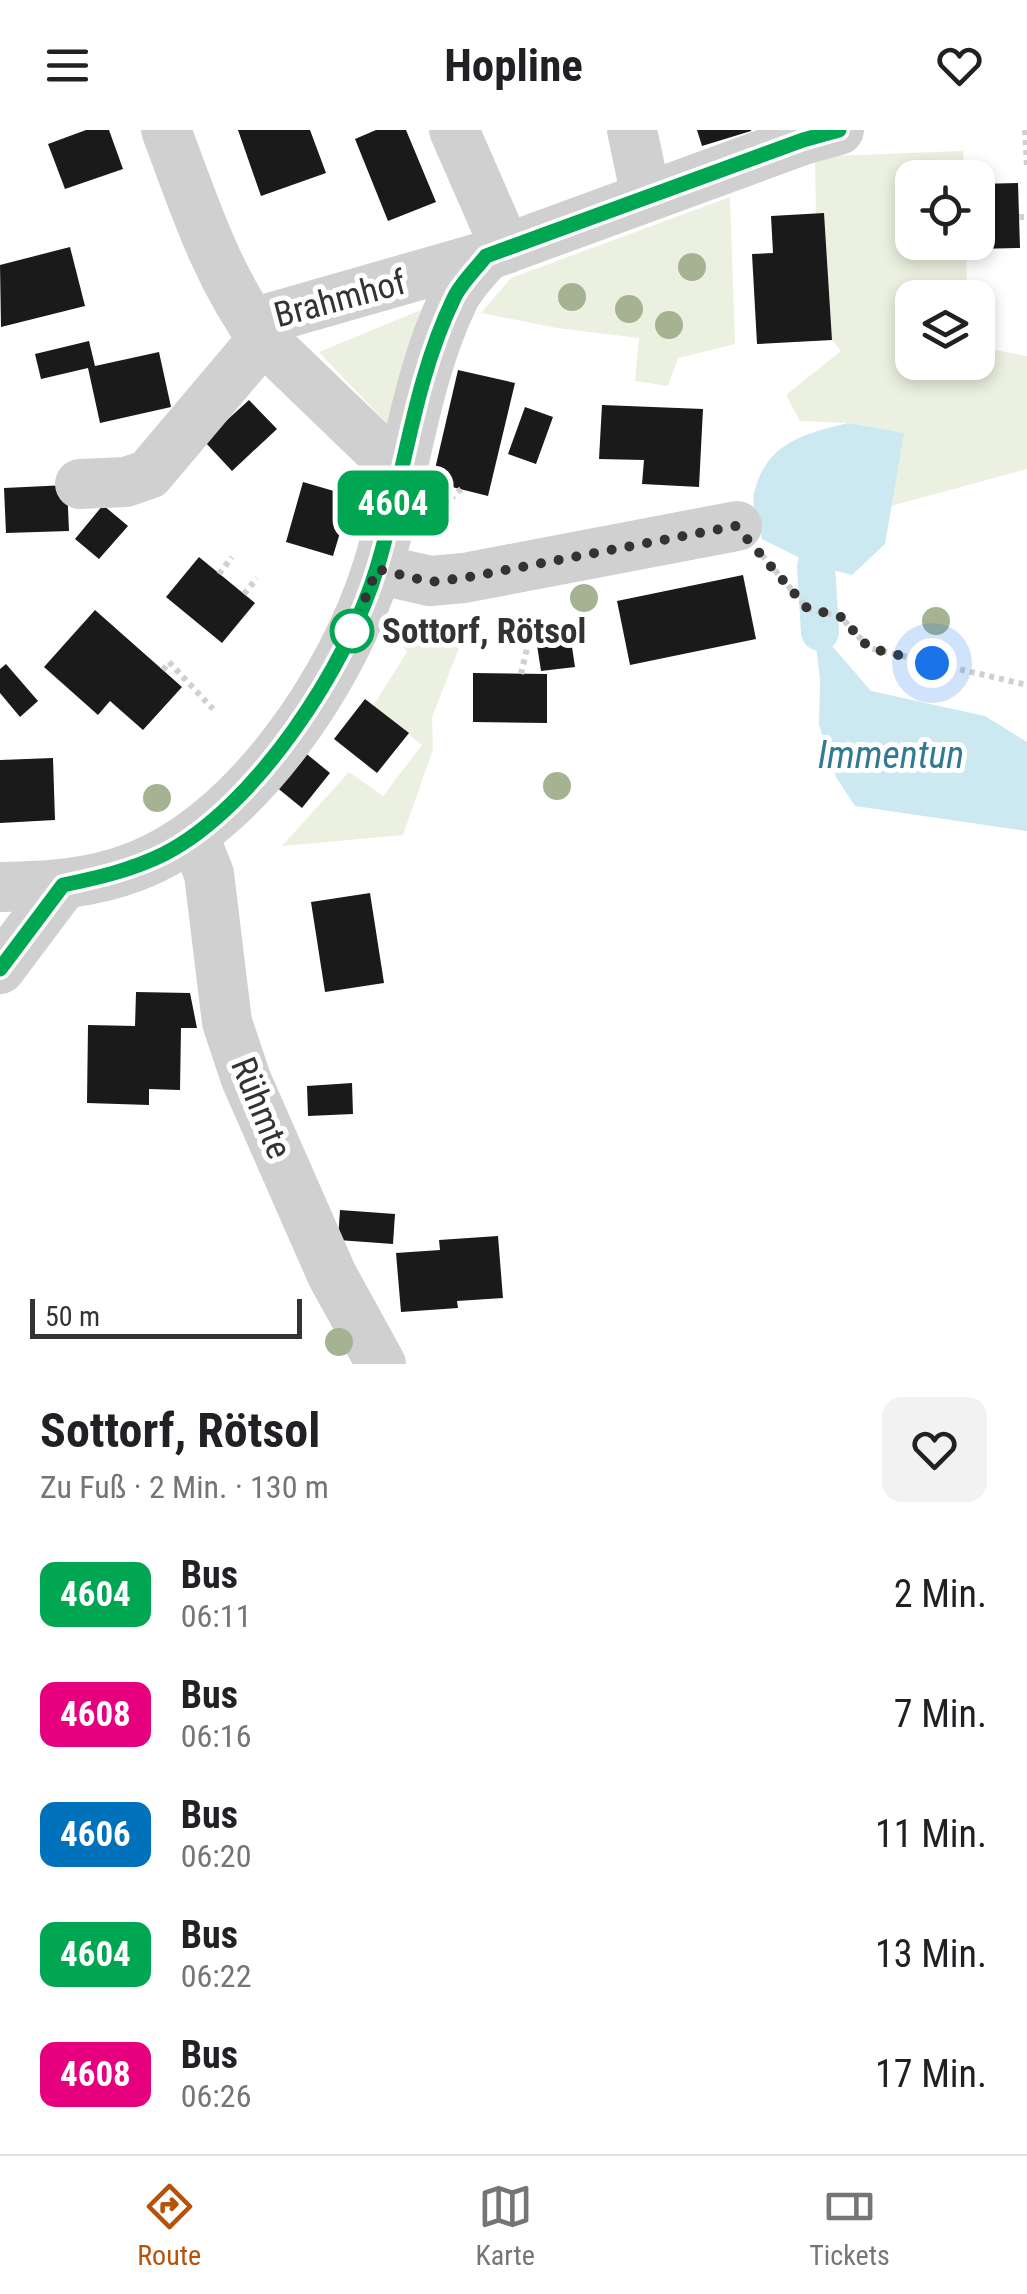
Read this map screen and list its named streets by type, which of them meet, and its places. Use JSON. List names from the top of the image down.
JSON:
{
  "streets": {
    "street": ["Brahmhof", "Rühmte"]
  },
  "water": ["Immentun"],
  "places": ["Sottorf, Rötsol"],
  "lines": ["bus line 4604"],
  "scale_bar": "50 m",
  "page": {
    "header": "Hopline",
    "on_map": "4604",
    "scale": "50 m",
    "heading": ["Sottorf, Rötsol", "Zu Fuß · 2 Min. · 130 m"],
    "list": [
      {
        "mark": "4604",
        "name": "Bus",
        "note": "06:11",
        "value": "2 Min."
      },
      {
        "mark": "4608",
        "name": "Bus",
        "note": "06:16",
        "value": "7 Min."
      },
      {
        "mark": "4606",
        "name": "Bus",
        "note": "06:20",
        "value": "11 Min."
      },
      {
        "mark": "4604",
        "name": "Bus",
        "note": "06:22",
        "value": "13 Min."
      },
      {
        "mark": "4608",
        "name": "Bus",
        "note": "06:26",
        "value": "17 Min."
      }
    ],
    "tabs": ["Route", "Karte", "Tickets"]
  }
}
